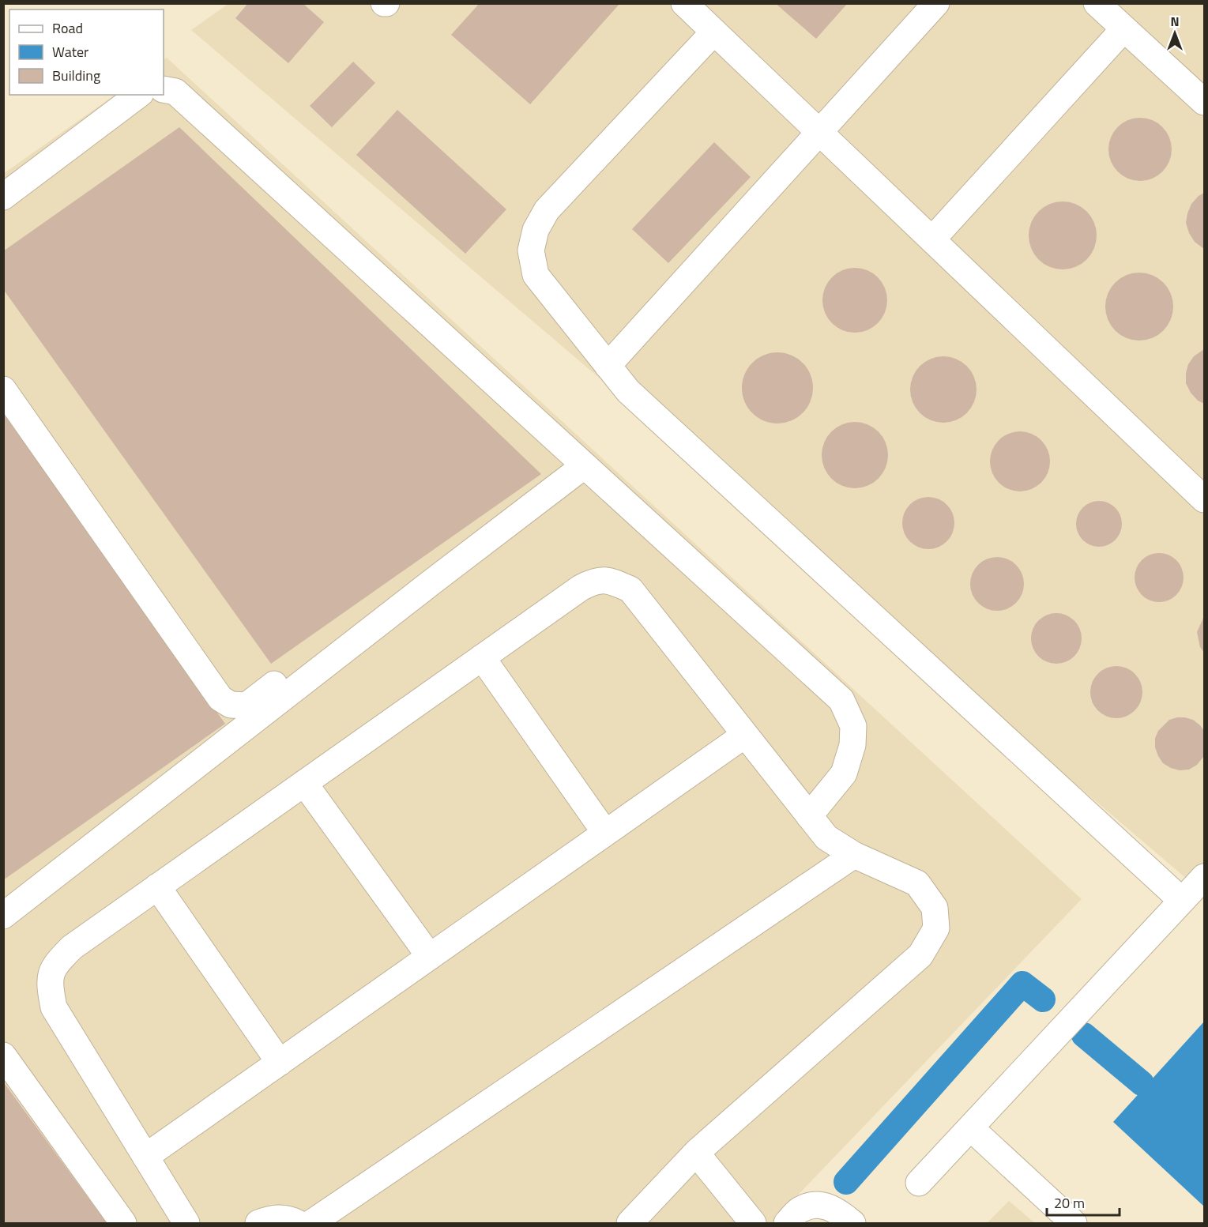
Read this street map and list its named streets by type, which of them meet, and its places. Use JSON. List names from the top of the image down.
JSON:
{
  "legend": ["Road", "Water", "Building"],
  "scale_bar": "20 m",
  "north": "top"
}
